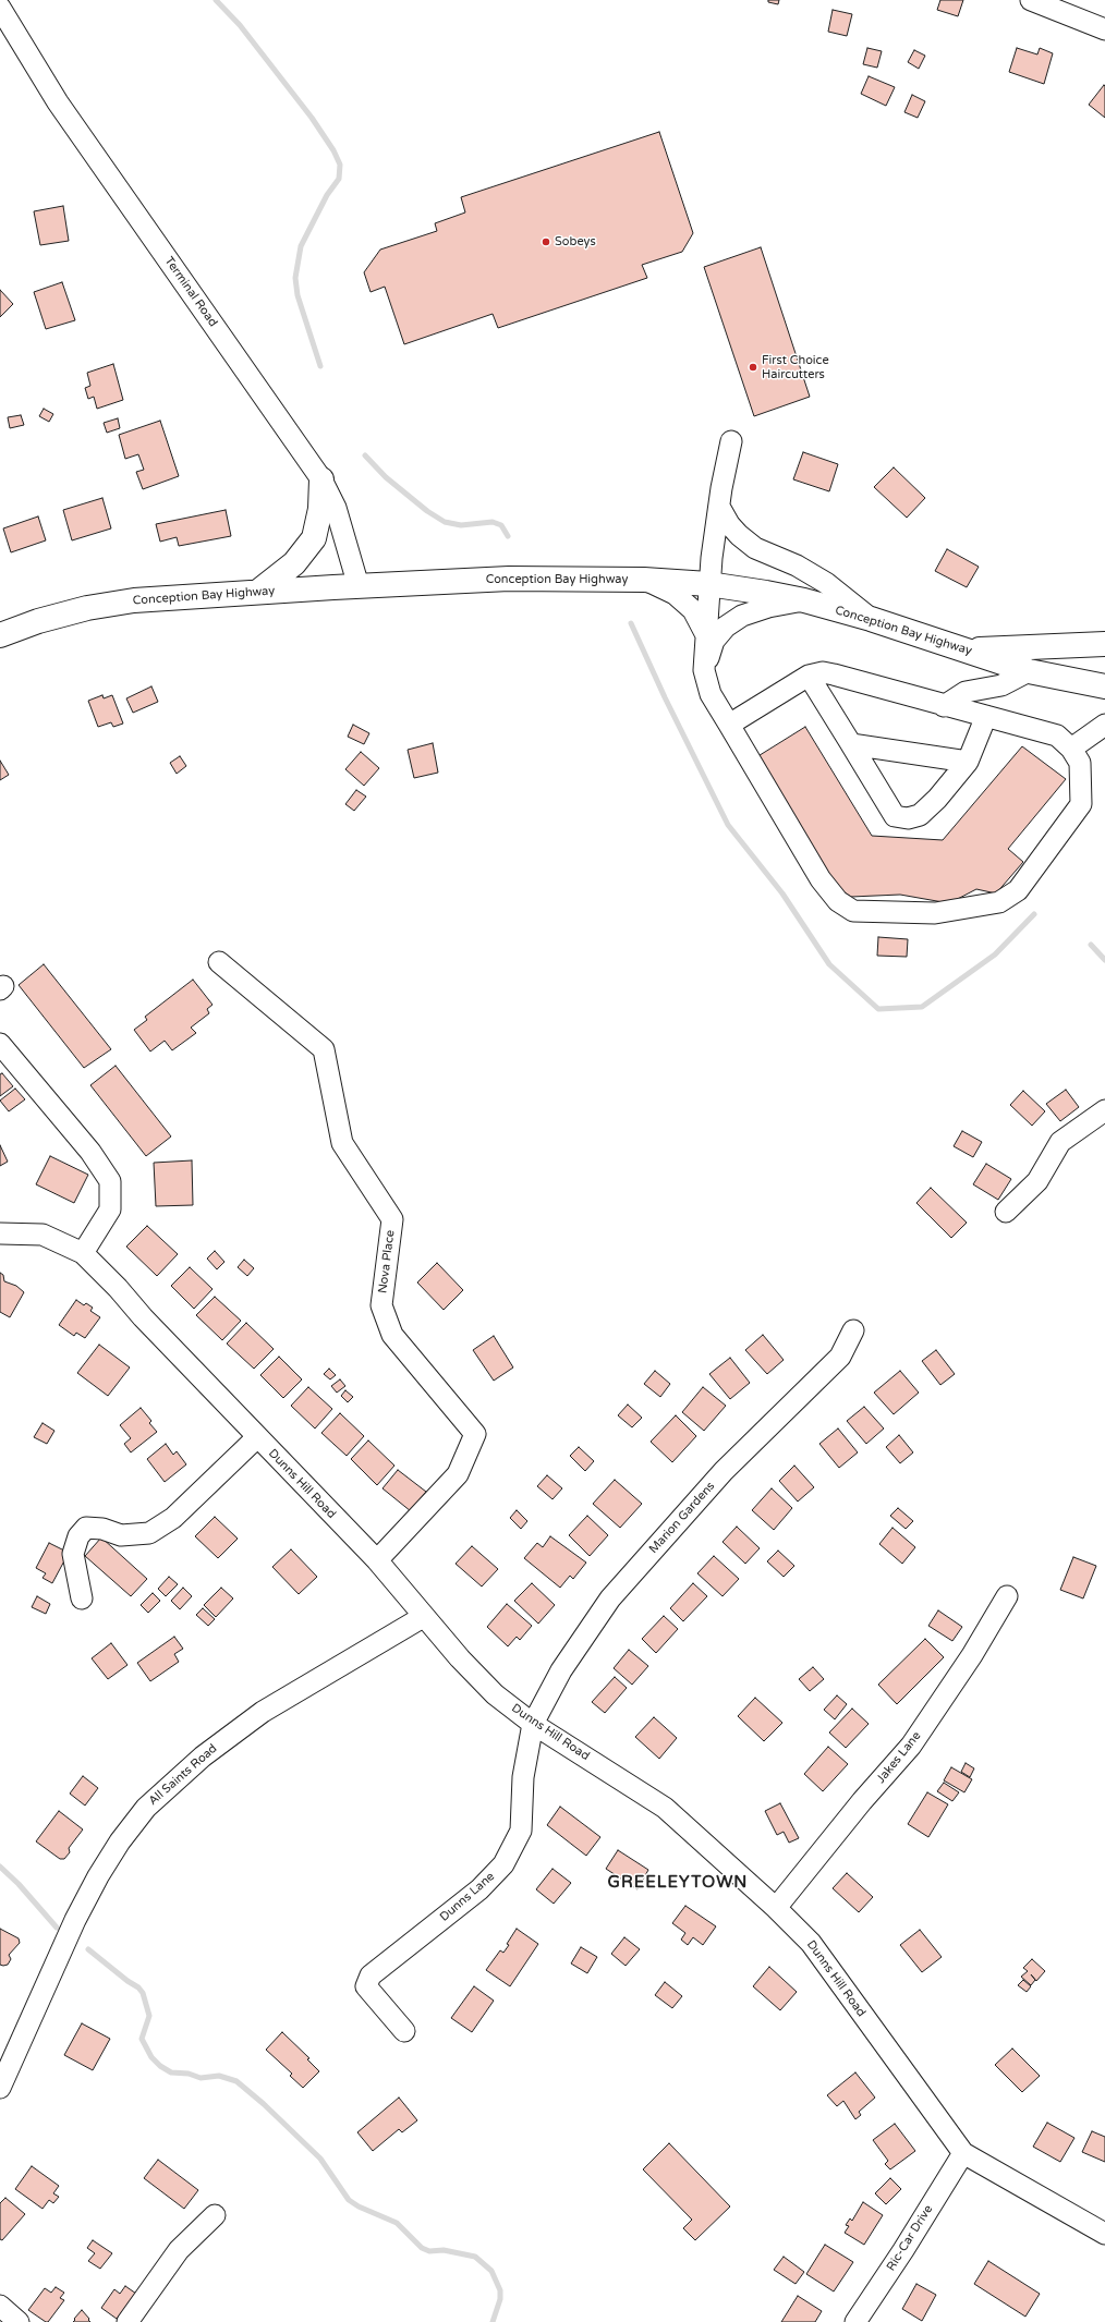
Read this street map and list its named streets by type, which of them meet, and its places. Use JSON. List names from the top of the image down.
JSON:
{
  "streets": {
    "main road": ["Conception Bay Highway"],
    "street": [
      "Terminal Road",
      "Nova Place",
      "Dunns Hill Road",
      "Marion Gardens",
      "Jakes Lane",
      "All Saints Road",
      "Dunns Lane",
      "Ric-Car Drive"
    ]
  },
  "crossings": [
    ["Terminal Road", "Conception Bay Highway"],
    ["Nova Place", "Dunns Hill Road"],
    ["Dunns Hill Road", "Marion Gardens"],
    ["Dunns Hill Road", "Jakes Lane"],
    ["Dunns Hill Road", "All Saints Road"],
    ["Dunns Hill Road", "Dunns Lane"],
    ["Dunns Hill Road", "Ric-Car Drive"],
    ["Marion Gardens", "Dunns Lane"]
  ],
  "districts": ["GREELEYTOWN"],
  "places": ["Sobeys", "First Choice Haircutters"]
}
